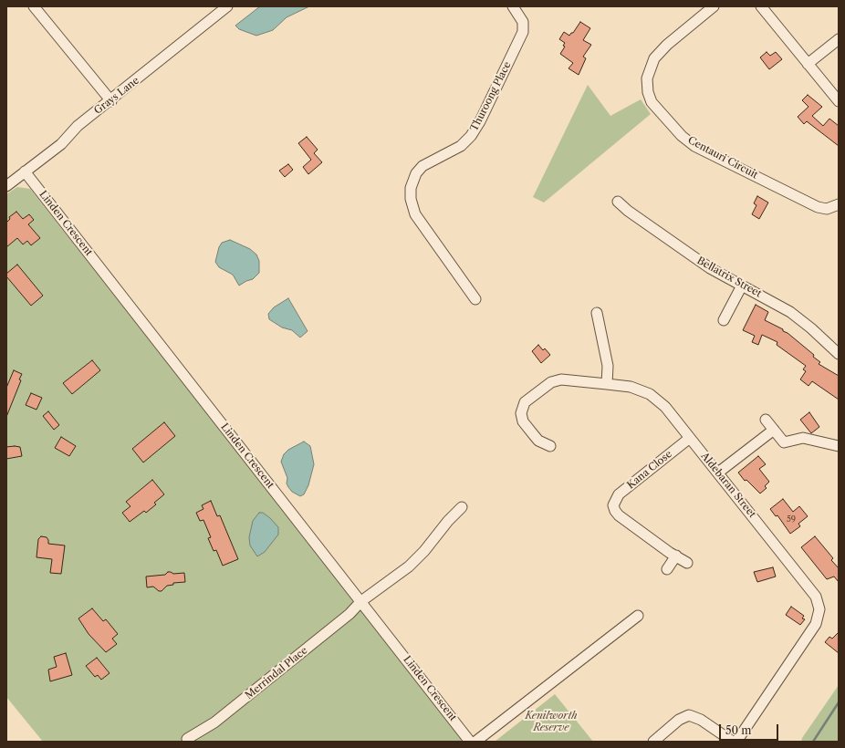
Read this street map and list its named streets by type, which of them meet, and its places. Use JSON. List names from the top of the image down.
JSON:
{
  "streets": {
    "street": [
      "Grays Lane",
      "Thuroong Place",
      "Centauri Circuit",
      "Linden Crescent",
      "Bellatrix Street",
      "Kana Close",
      "Aldebaran Street",
      "Merrindal Place"
    ]
  },
  "crossings": [
    ["Grays Lane", "Linden Crescent"],
    ["Linden Crescent", "Merrindal Place"],
    ["Kana Close", "Aldebaran Street"]
  ],
  "parks": ["Kenilworth Reserve"],
  "house_numbers": ["59"],
  "scale_bar": "50 m"
}
